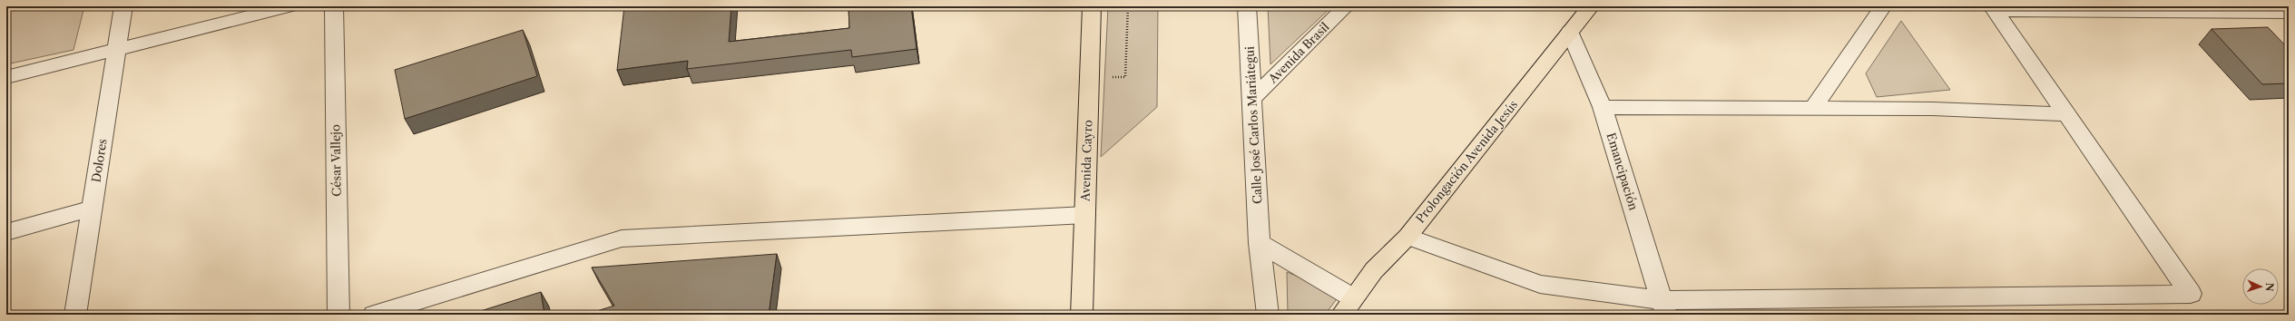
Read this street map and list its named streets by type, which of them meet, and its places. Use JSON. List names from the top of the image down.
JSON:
{
  "streets": {
    "main road": ["Avenida Cayro", "Prolongación Avenida Jesús"],
    "street": [
      "Avenida Brasil",
      "Calle José Carlos Mariátegui",
      "Dolores",
      "César Vallejo",
      "Emancipación"
    ]
  },
  "crossings": [
    ["Avenida Brasil", "Calle José Carlos Mariátegui"],
    ["Prolongación Avenida Jesús", "Emancipación"]
  ],
  "north": "right"
}
